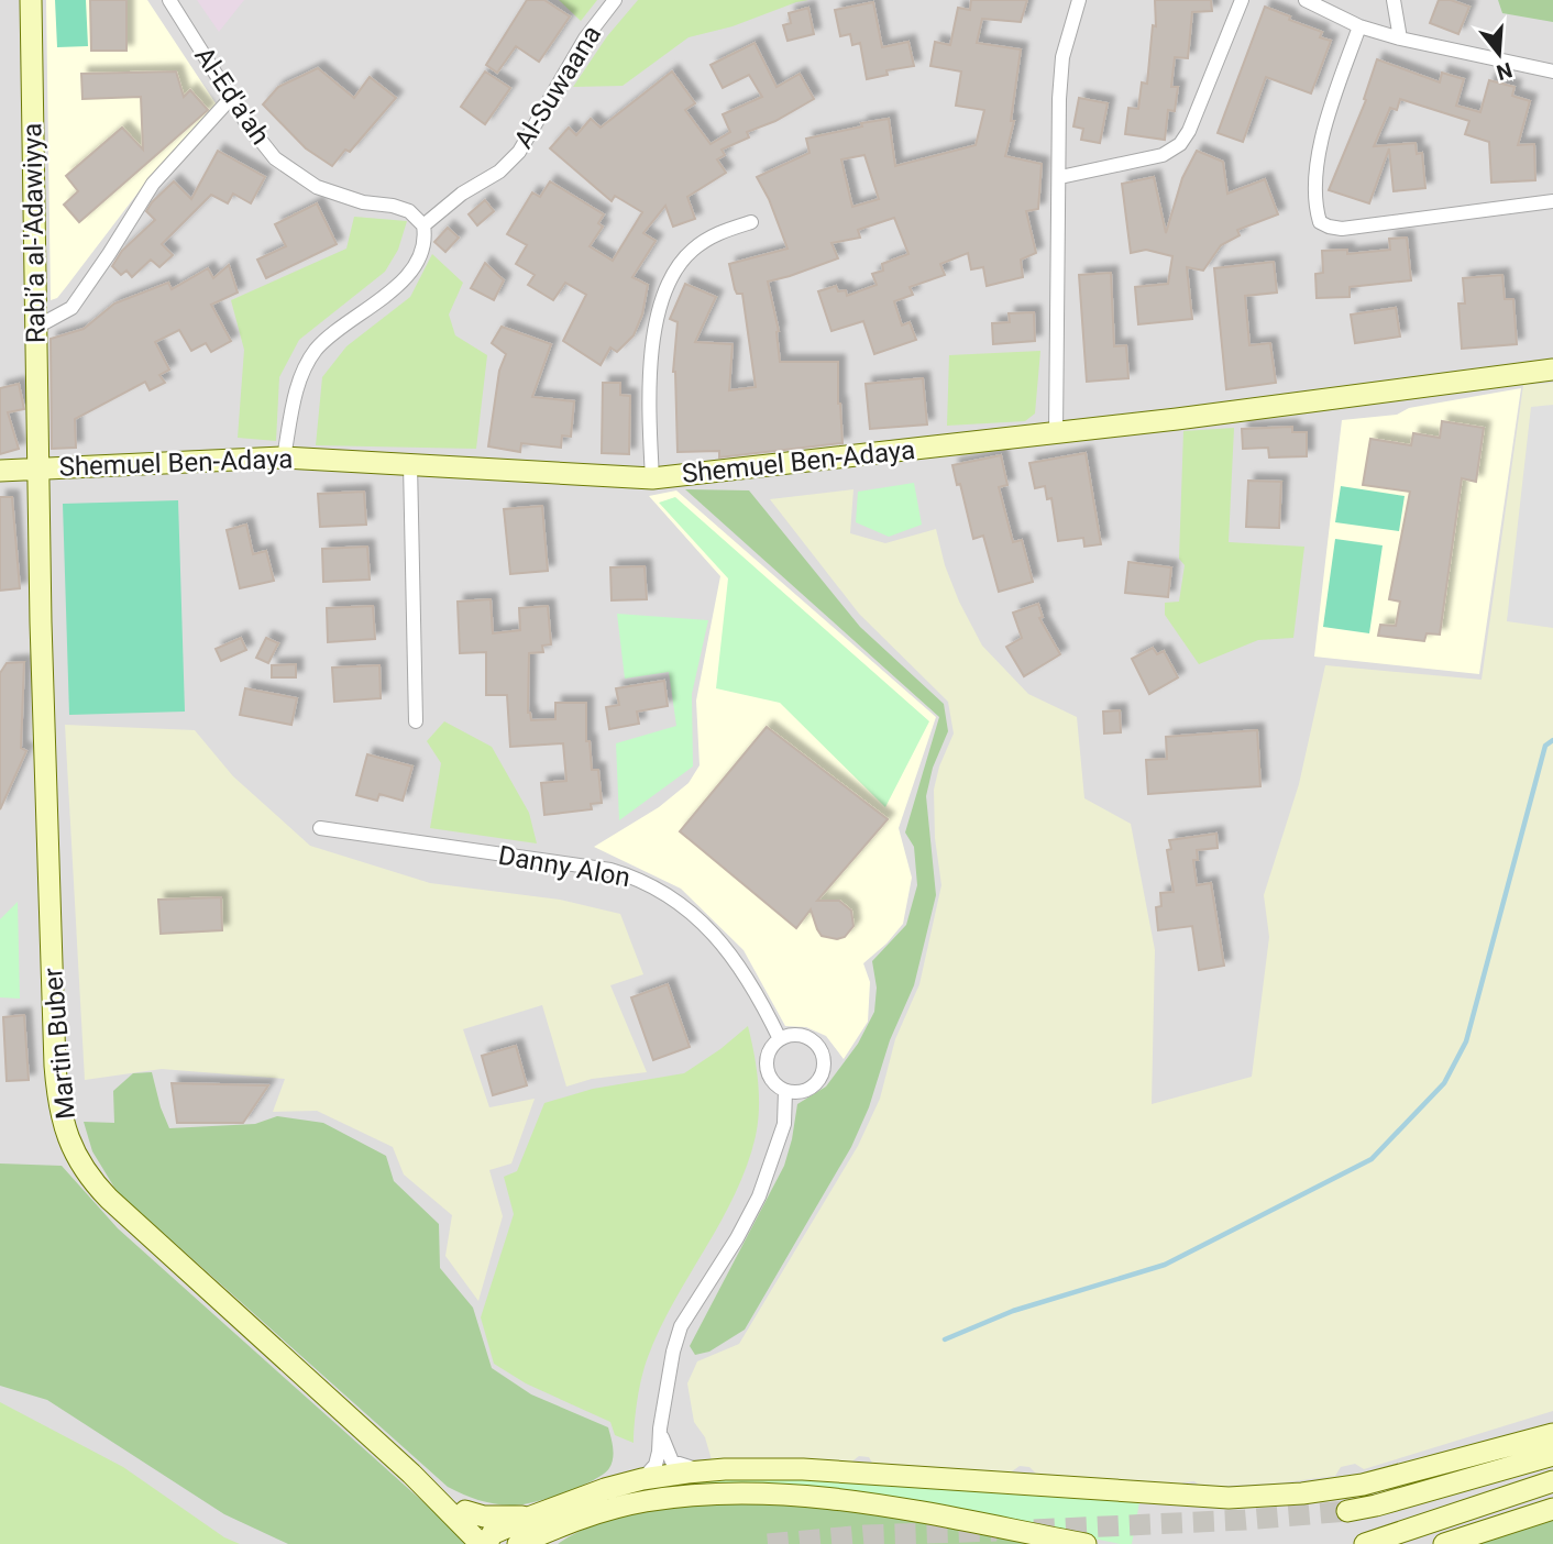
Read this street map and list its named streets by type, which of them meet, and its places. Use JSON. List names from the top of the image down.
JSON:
{
  "streets": {
    "street": [
      "Al-Suwaana",
      "Al-Ed'a'ah",
      "Rabiʼa al-'Adawiyya",
      "Shemuel Ben-Adaya",
      "Danny Alon",
      "Martin Buber"
    ]
  },
  "crossings": [
    ["Al-Suwaana", "Al-Ed'a'ah"],
    ["Rabiʼa al-'Adawiyya", "Shemuel Ben-Adaya"],
    ["Rabiʼa al-'Adawiyya", "Martin Buber"],
    ["Shemuel Ben-Adaya", "Martin Buber"]
  ],
  "north": "bottom"
}
